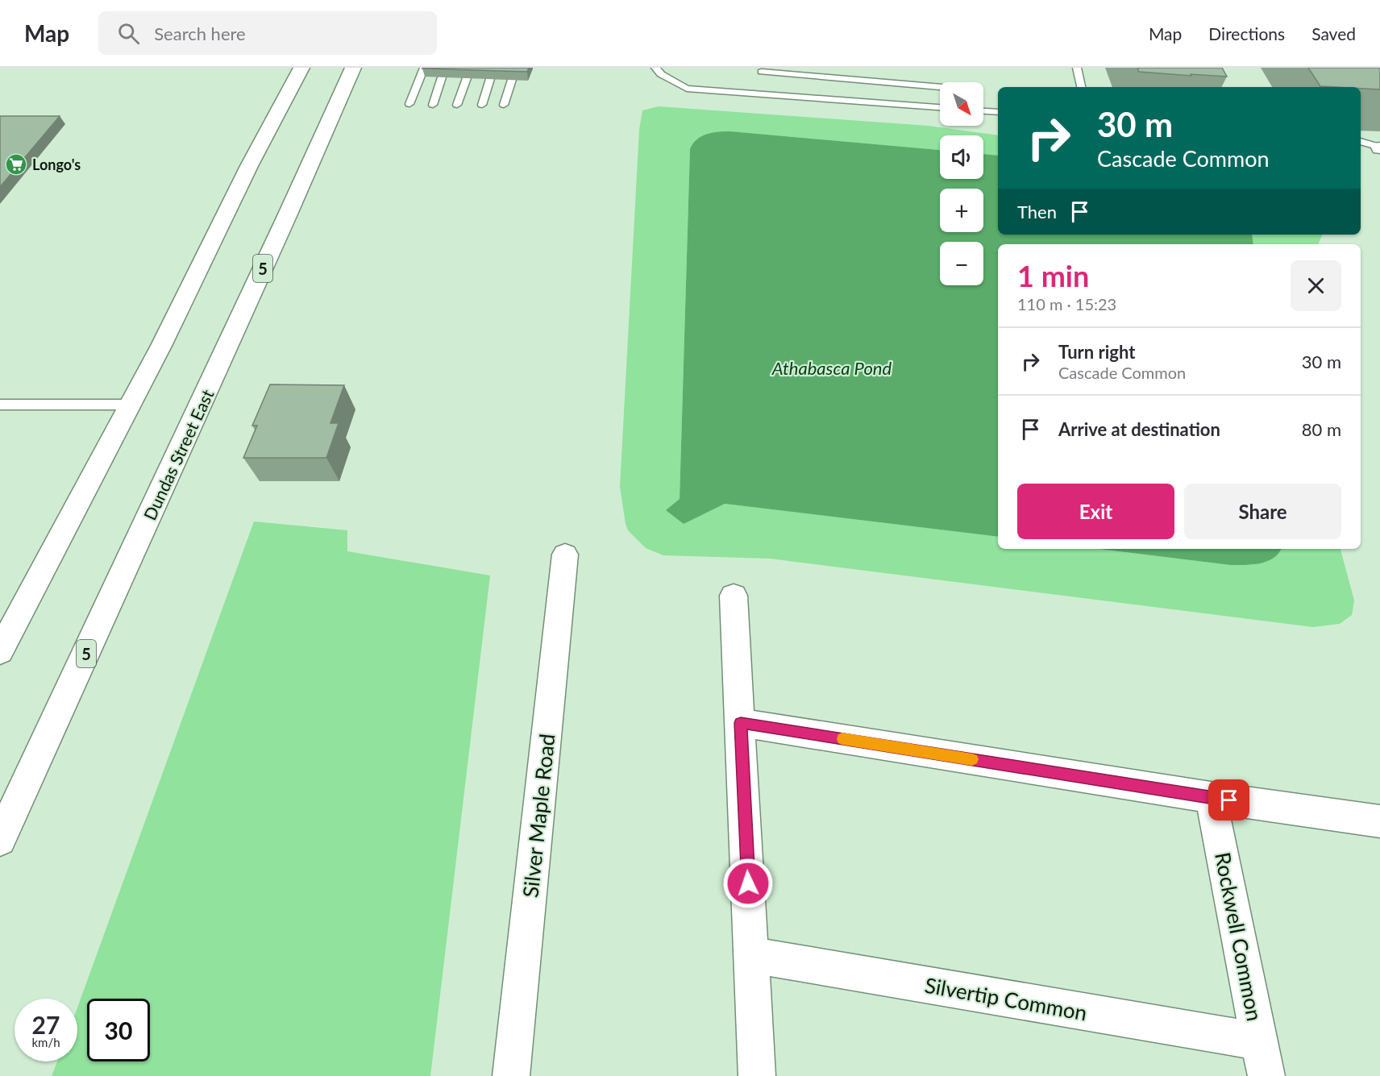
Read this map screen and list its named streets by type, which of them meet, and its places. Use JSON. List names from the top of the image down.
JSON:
{
  "streets": {
    "main road": [
      "5",
      "Dundas Street East",
      "Silver Maple Road",
      "Rockwell Common",
      "Silvertip Common"
    ]
  },
  "crossings": [
    ["Rockwell Common", "Silvertip Common"]
  ],
  "water": ["Athabasca Pond"],
  "places": {
    "supermarket": ["Longo's"]
  },
  "north": "bottom right",
  "page": {
    "header": "Map",
    "search": "Search here",
    "nav": ["Map", "Directions", "Saved"],
    "map_buttons": ["+", "−"],
    "turn": ["30 m", "Cascade Common"],
    "then": "Then",
    "heading": ["1 min", "110 m · 15:23"],
    "list": [
      {
        "name": "Turn right",
        "note": "Cascade Common",
        "value": "30 m"
      },
      {
        "name": "Arrive at destination",
        "value": "80 m"
      }
    ],
    "buttons": ["Exit", "Share"],
    "speed": "27 km/h",
    "limit": "30"
  }
}
